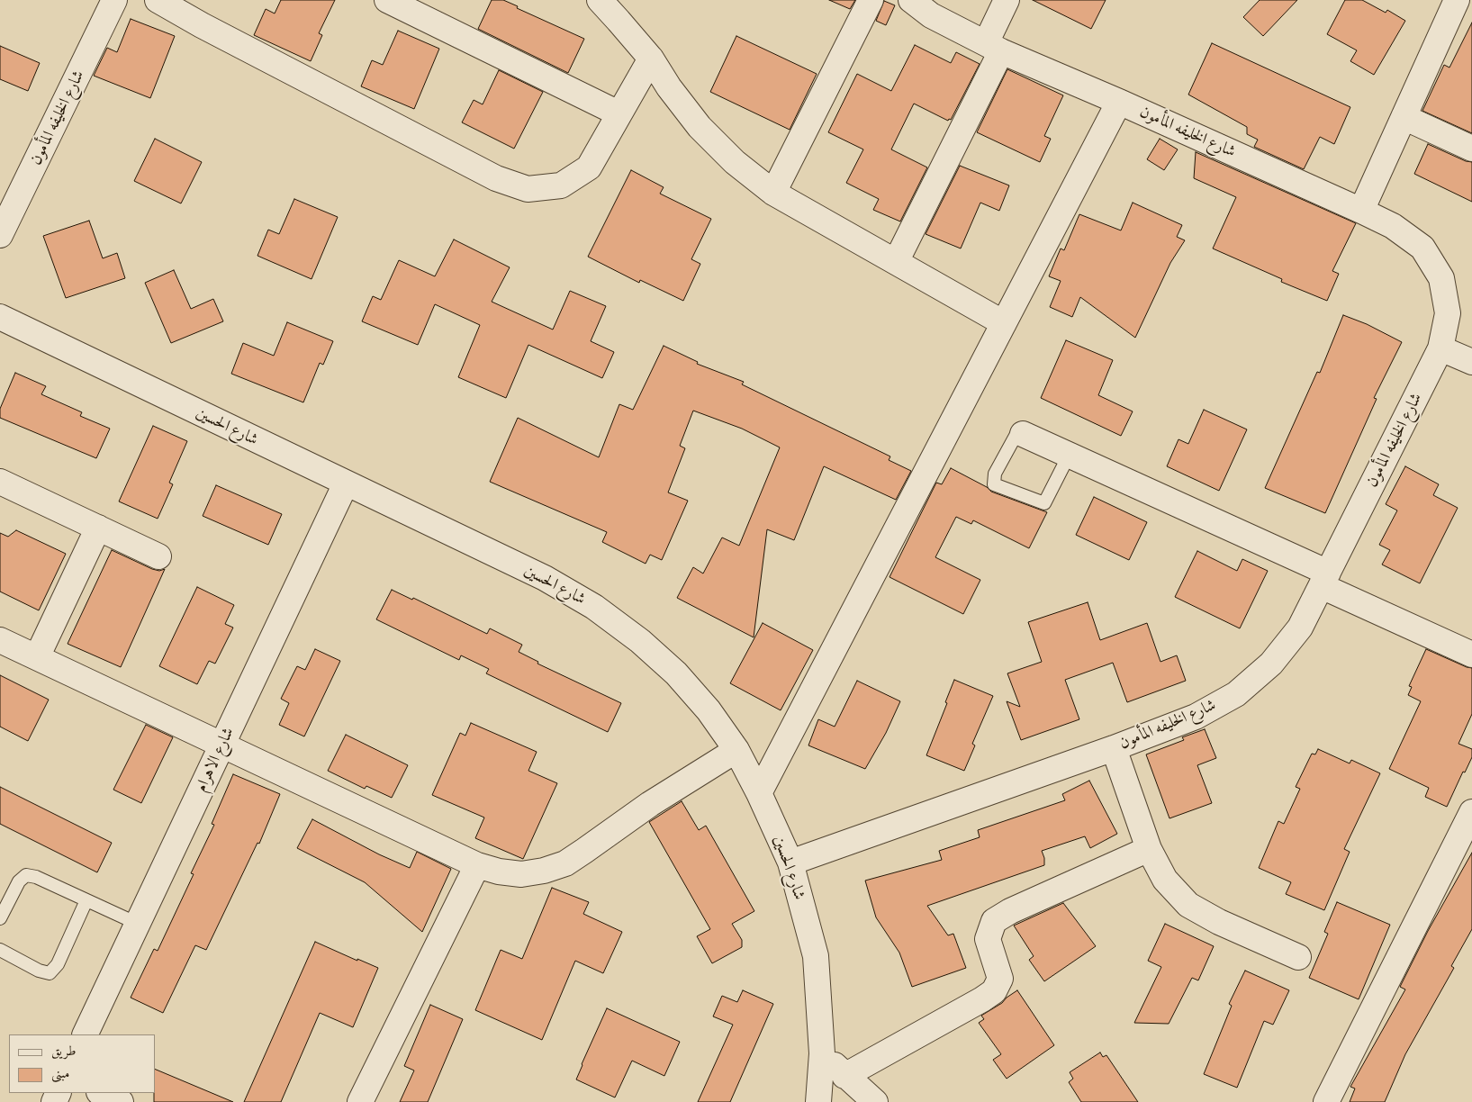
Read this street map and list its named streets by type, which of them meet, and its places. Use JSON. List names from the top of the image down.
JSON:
{
  "streets": {
    "street": ["شارع الخليفه المأمون", "شارع الحسين", "شارع الاهرام"]
  },
  "crossings": [
    ["شارع الخليفه المأمون", "شارع الحسين"],
    ["شارع الحسين", "شارع الاهرام"]
  ],
  "legend": ["طريق", "مبنى"]
}
